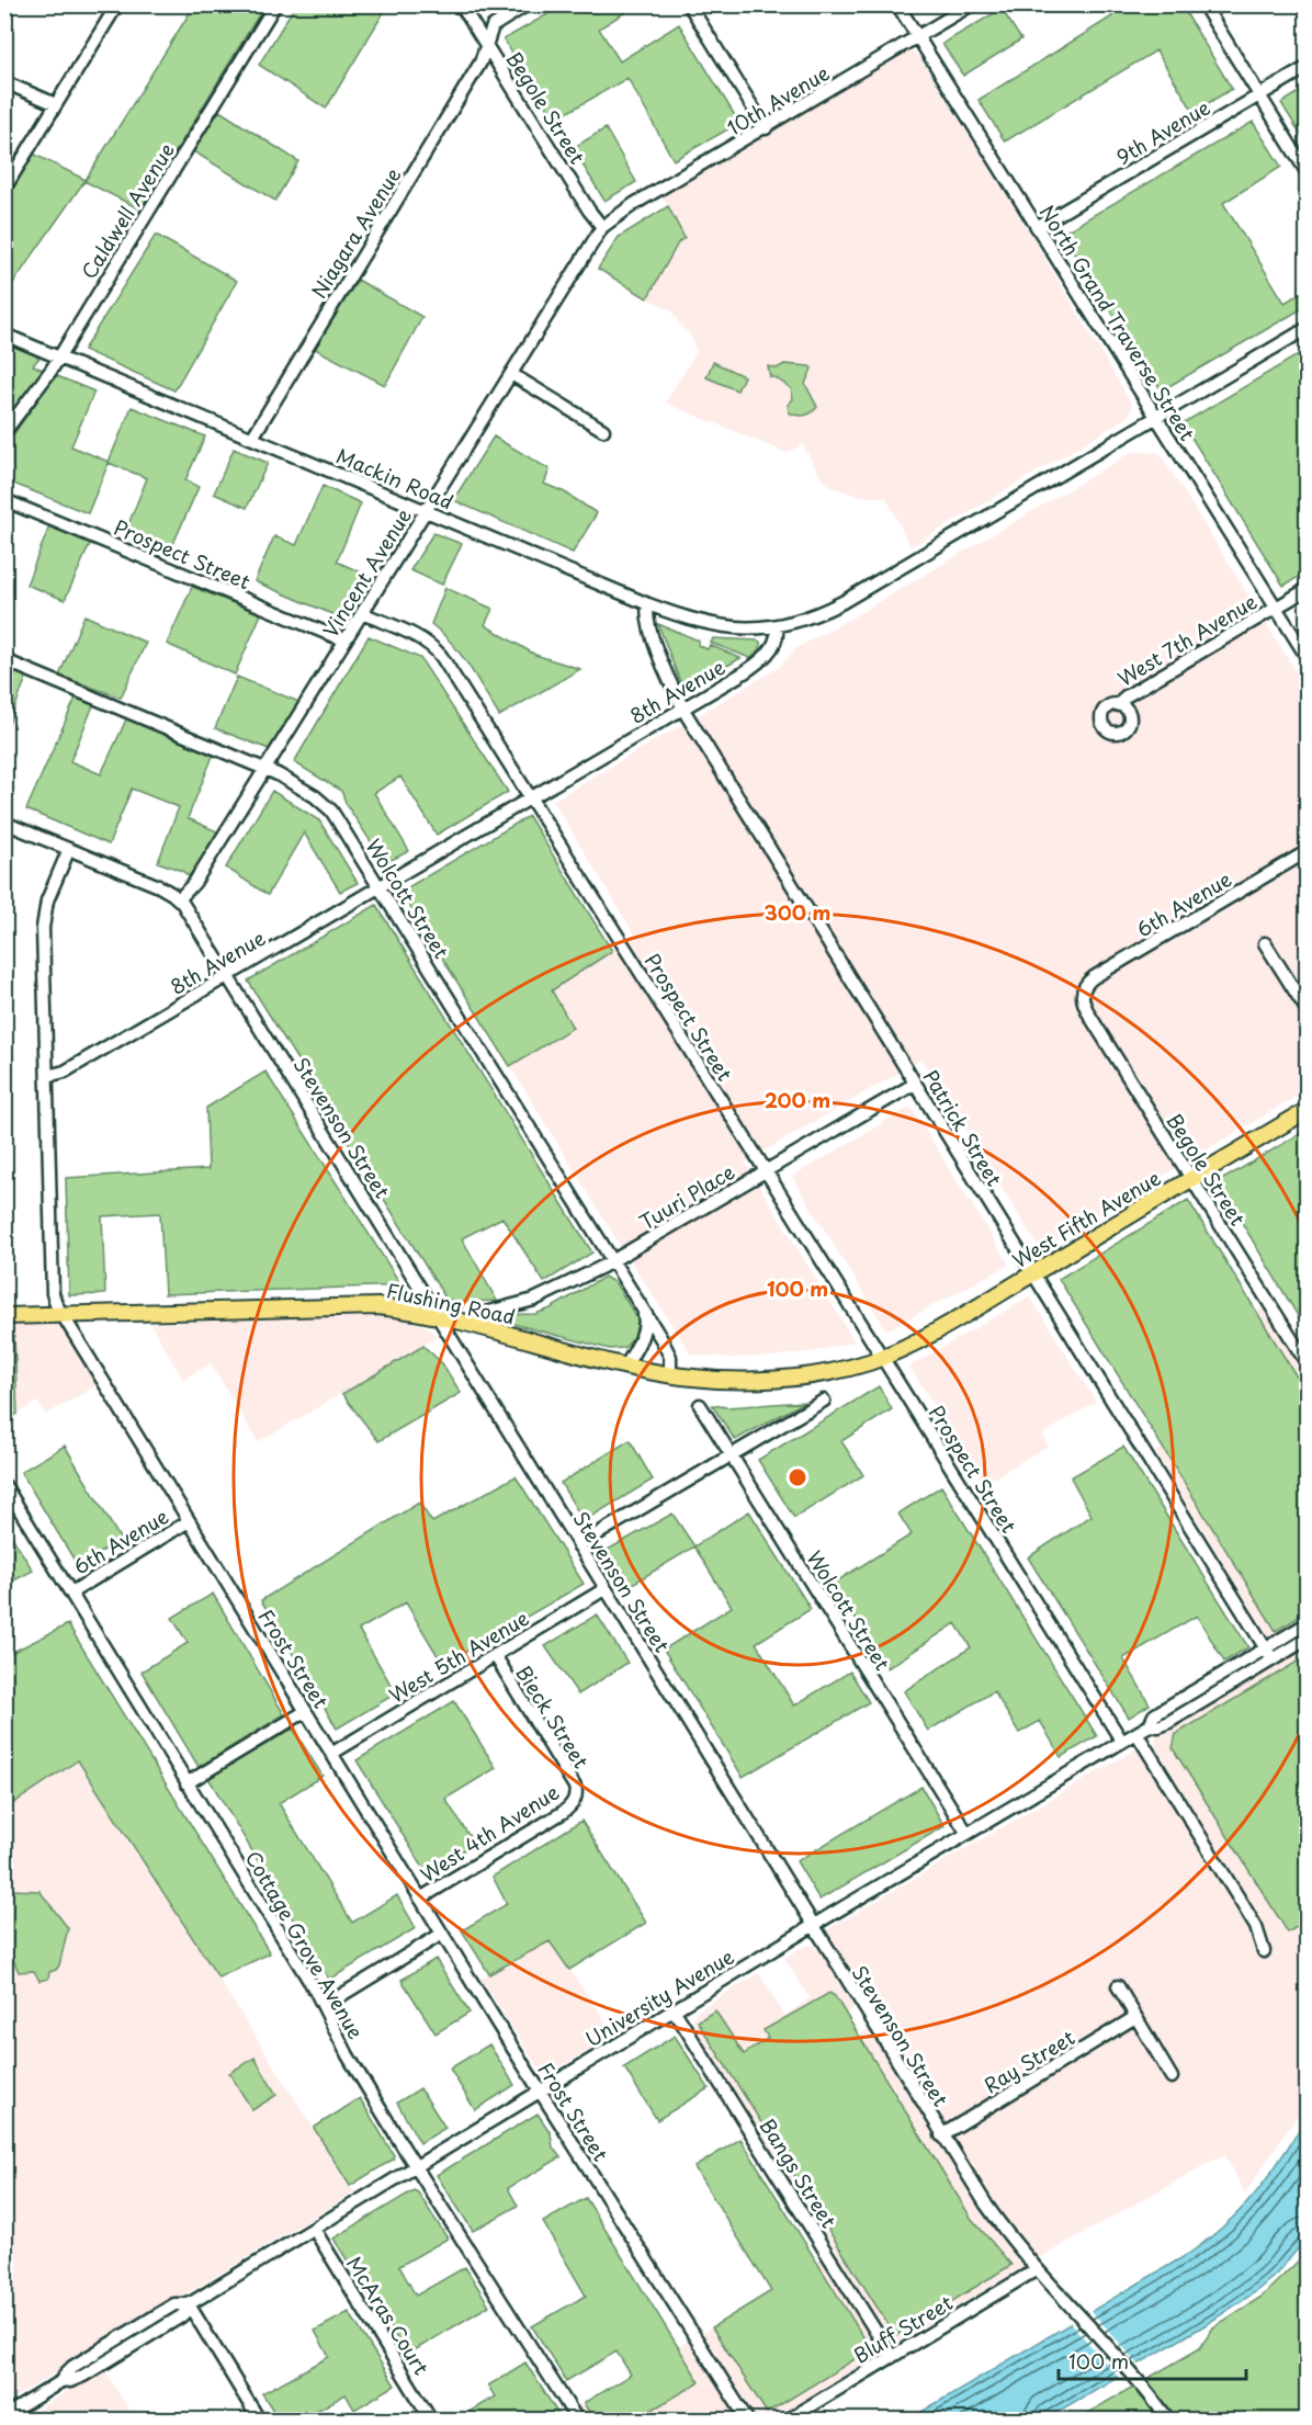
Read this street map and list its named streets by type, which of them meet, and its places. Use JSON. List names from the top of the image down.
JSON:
{
  "streets": {
    "main road": ["West Fifth Avenue", "Flushing Road"],
    "street": [
      "10th Avenue",
      "Begole Street",
      "9th Avenue",
      "Caldwell Avenue",
      "Niagara Avenue",
      "North Grand Traverse Street",
      "Mackin Road",
      "Prospect Street",
      "Vincent Avenue",
      "West 7th Avenue",
      "8th Avenue",
      "Wolcott Street",
      "6th Avenue",
      "Stevenson Street",
      "Patrick Street",
      "Tuuri Place",
      "West 5th Avenue",
      "Frost Street",
      "Bieck Street",
      "West 4th Avenue",
      "Cottage Grove Avenue",
      "University Avenue",
      "Ray Street",
      "Bangs Street",
      "McAras Court",
      "Bluff Street"
    ]
  },
  "crossings": [
    ["10th Avenue", "Begole Street"],
    ["10th Avenue", "North Grand Traverse Street"],
    ["10th Avenue", "Vincent Avenue"],
    ["Begole Street", "Niagara Avenue"],
    ["Begole Street", "Vincent Avenue"],
    ["Begole Street", "6th Avenue"],
    ["Begole Street", "West Fifth Avenue"],
    ["9th Avenue", "North Grand Traverse Street"],
    ["Caldwell Avenue", "Mackin Road"],
    ["Niagara Avenue", "Mackin Road"],
    ["North Grand Traverse Street", "West 7th Avenue"],
    ["Mackin Road", "Vincent Avenue"],
    ["Mackin Road", "8th Avenue"],
    ["Mackin Road", "Patrick Street"],
    ["Prospect Street", "Vincent Avenue"],
    ["Prospect Street", "8th Avenue"],
    ["Prospect Street", "Tuuri Place"],
    ["Prospect Street", "West Fifth Avenue"],
    ["Prospect Street", "Flushing Road"],
    ["Prospect Street", "University Avenue"],
    ["Vincent Avenue", "Wolcott Street"],
    ["Vincent Avenue", "Stevenson Street"],
    ["8th Avenue", "Wolcott Street"],
    ["8th Avenue", "Stevenson Street"],
    ["8th Avenue", "Patrick Street"],
    ["8th Avenue", "Frost Street"],
    ["Wolcott Street", "Tuuri Place"],
    ["Wolcott Street", "Flushing Road"],
    ["Wolcott Street", "University Avenue"],
    ["6th Avenue", "Frost Street"],
    ["6th Avenue", "Cottage Grove Avenue"],
    ["Stevenson Street", "Flushing Road"],
    ["Stevenson Street", "West 5th Avenue"],
    ["Stevenson Street", "Frost Street"],
    ["Stevenson Street", "University Avenue"],
    ["Stevenson Street", "Ray Street"],
    ["Stevenson Street", "Bluff Street"],
    ["Patrick Street", "Tuuri Place"],
    ["Patrick Street", "West Fifth Avenue"],
    ["Patrick Street", "University Avenue"],
    ["Tuuri Place", "Flushing Road"],
    ["West Fifth Avenue", "Flushing Road"],
    ["Flushing Road", "Frost Street"],
    ["West 5th Avenue", "Frost Street"],
    ["West 5th Avenue", "Bieck Street"],
    ["Frost Street", "West 4th Avenue"],
    ["Frost Street", "University Avenue"],
    ["Bieck Street", "West 4th Avenue"],
    ["Cottage Grove Avenue", "University Avenue"],
    ["University Avenue", "Bangs Street"],
    ["University Avenue", "McAras Court"],
    ["Bangs Street", "Bluff Street"]
  ],
  "scale_bar": "100 m",
  "rings": ["300 m", "200 m", "100 m"]
}
